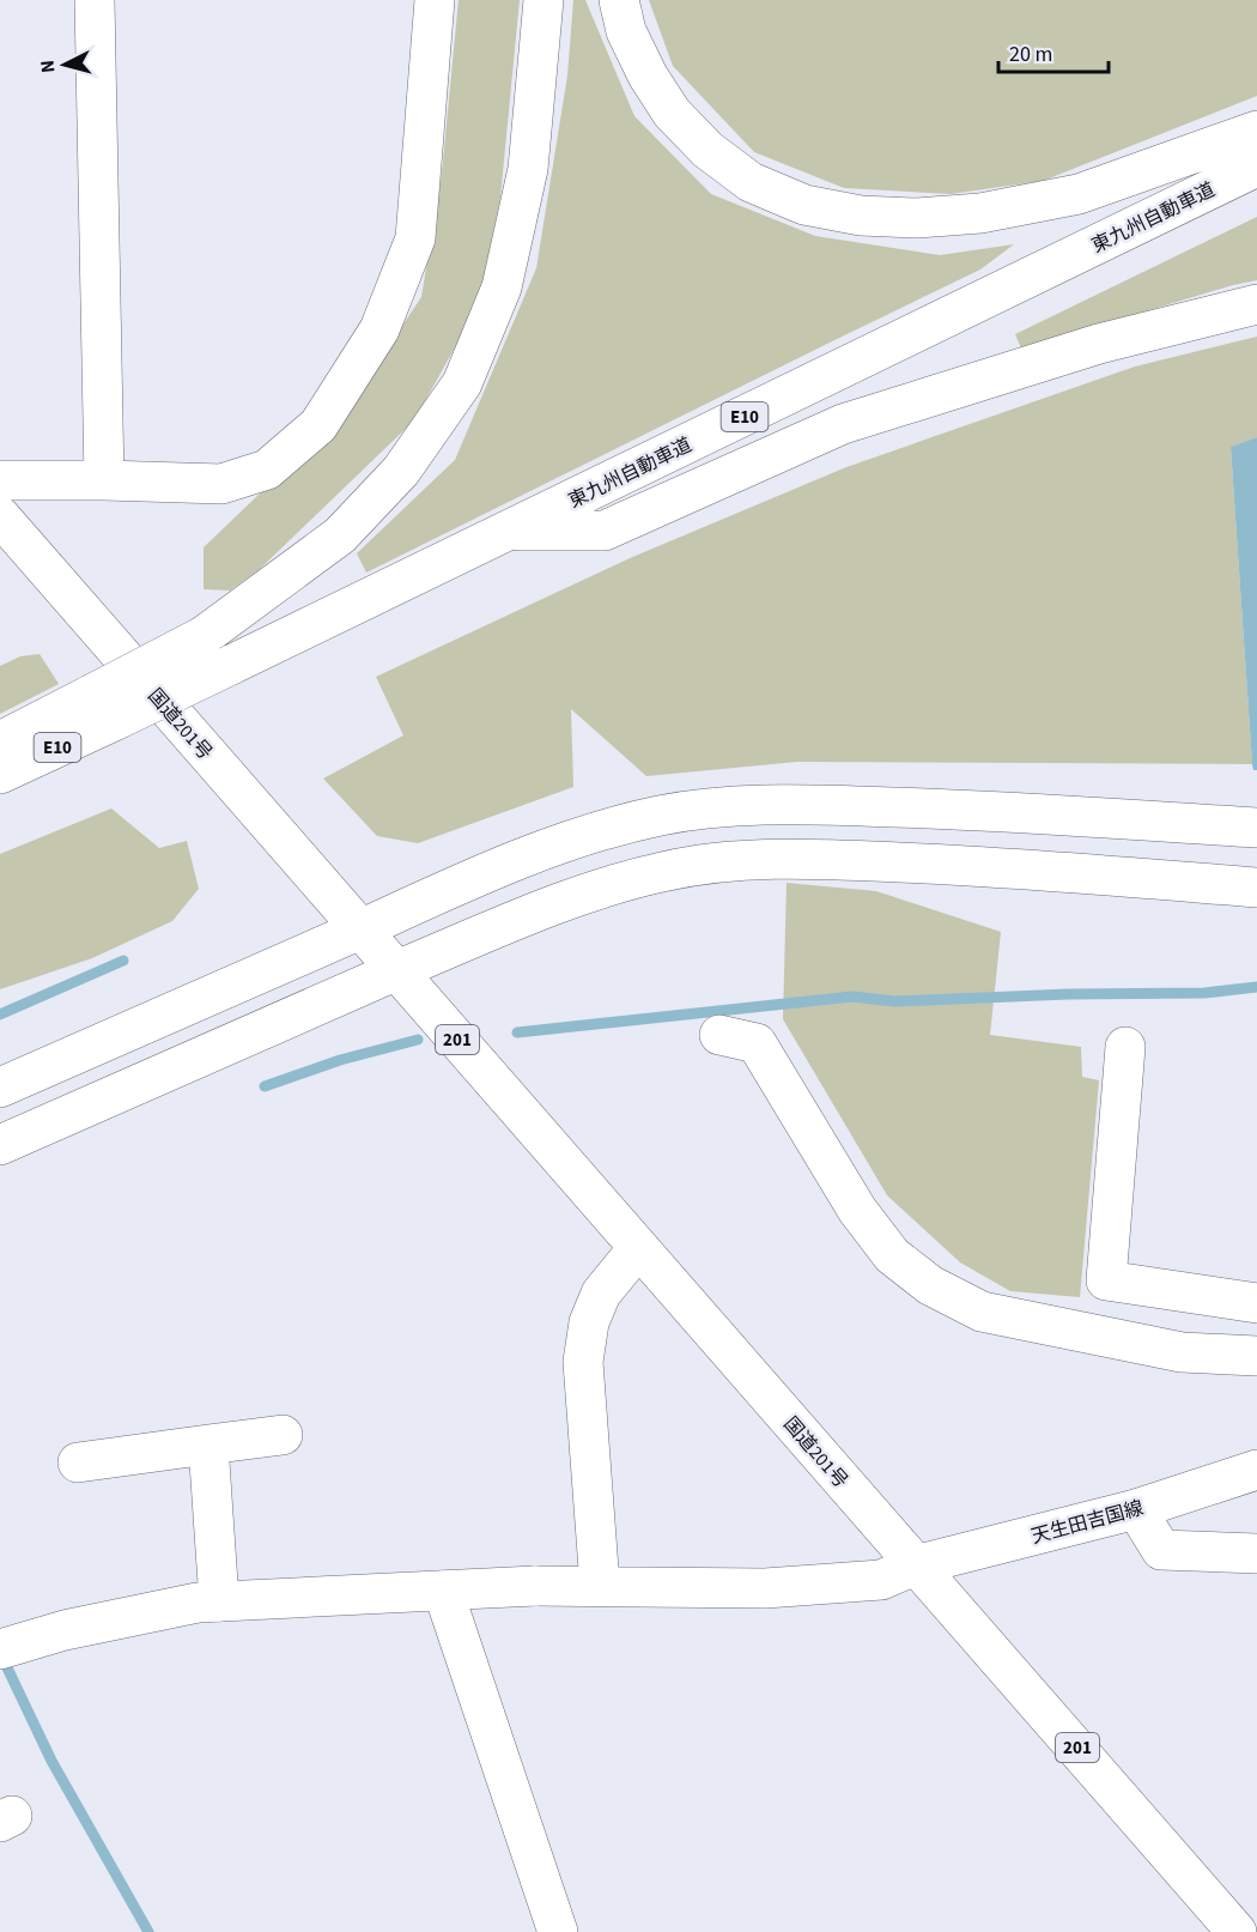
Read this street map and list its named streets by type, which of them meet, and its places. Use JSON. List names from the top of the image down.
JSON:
{
  "streets": {
    "main road": [
      "東九州自動車道",
      "E10",
      "国道201号",
      "201",
      "天生田吉国線"
    ]
  },
  "crossings": [
    ["国道201号", "天生田吉国線"]
  ],
  "scale_bar": "20 m",
  "north": "left"
}
